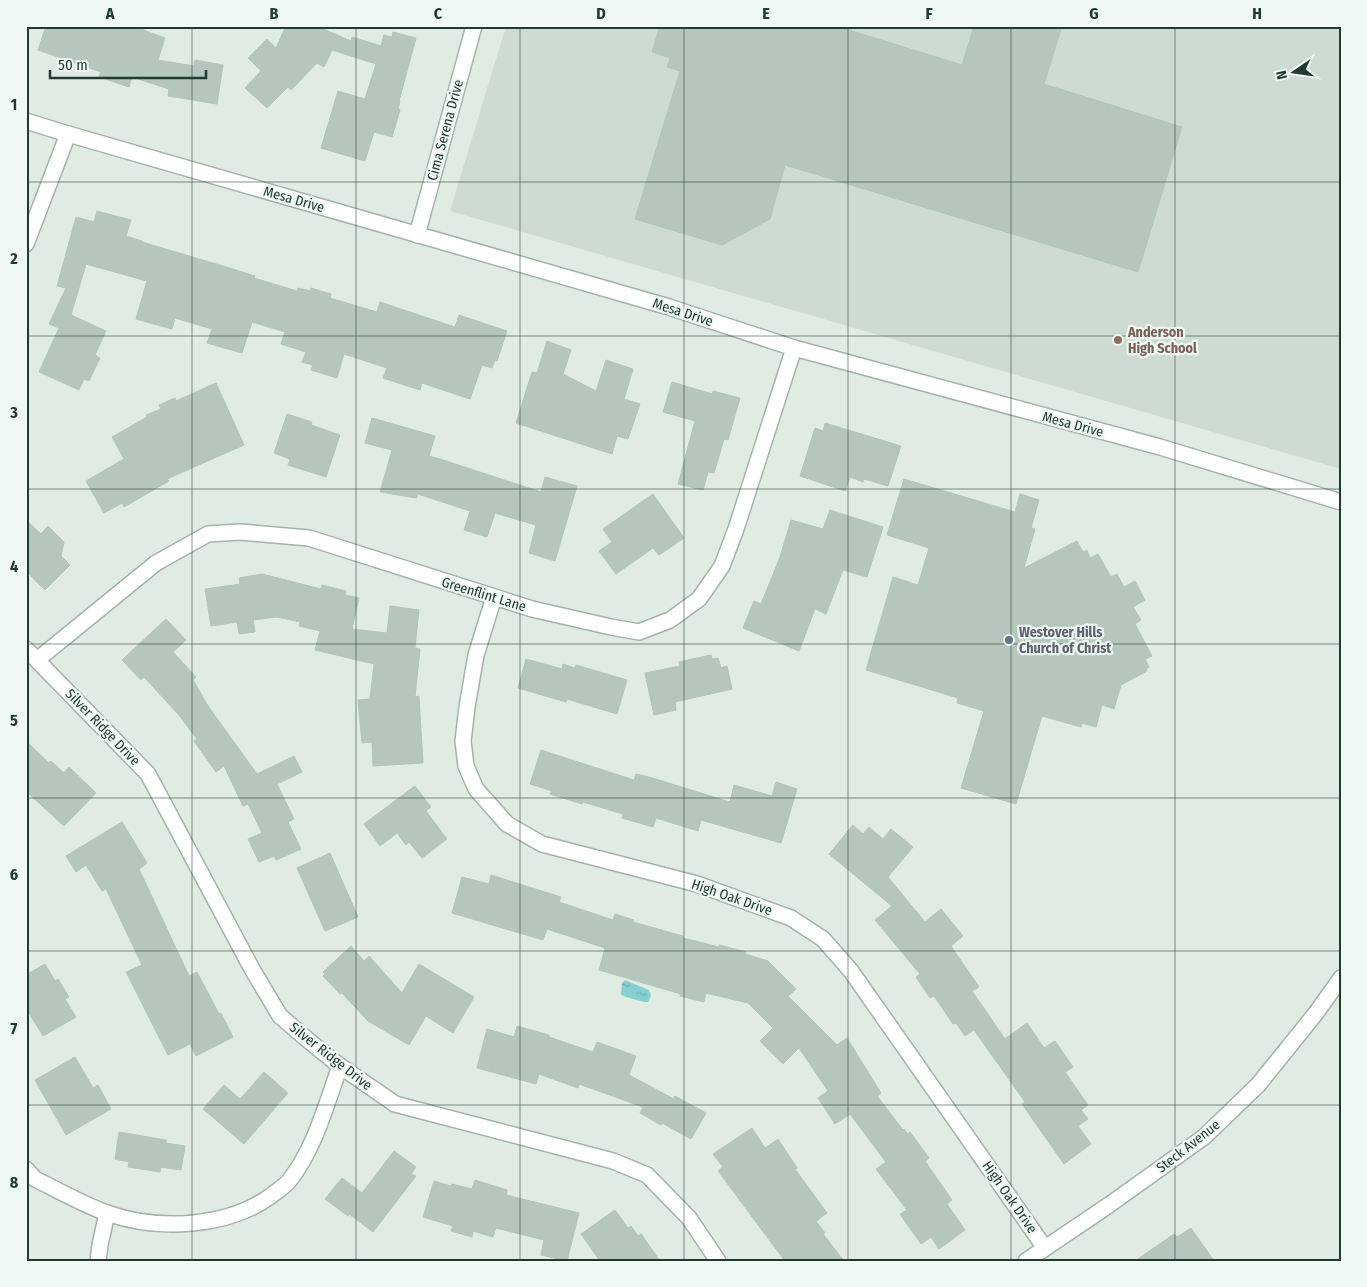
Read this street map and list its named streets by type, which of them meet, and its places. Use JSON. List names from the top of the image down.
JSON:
{
  "streets": {
    "street": [
      "Cima Serena Drive",
      "Mesa Drive",
      "Greenflint Lane",
      "Silver Ridge Drive",
      "High Oak Drive",
      "Steck Avenue"
    ]
  },
  "crossings": [
    ["Cima Serena Drive", "Mesa Drive"],
    ["Mesa Drive", "Greenflint Lane"],
    ["Greenflint Lane", "Silver Ridge Drive"],
    ["Greenflint Lane", "High Oak Drive"],
    ["High Oak Drive", "Steck Avenue"]
  ],
  "places": ["Anderson High School", "Westover Hills Church of Christ"],
  "scale_bar": "50 m",
  "north": "left",
  "grid": {
    "columns": [
      "A",
      "B",
      "C",
      "D",
      "E",
      "F",
      "G",
      "H"
    ],
    "rows": [
      "1",
      "2",
      "3",
      "4",
      "5",
      "6",
      "7",
      "8"
    ]
  }
}
